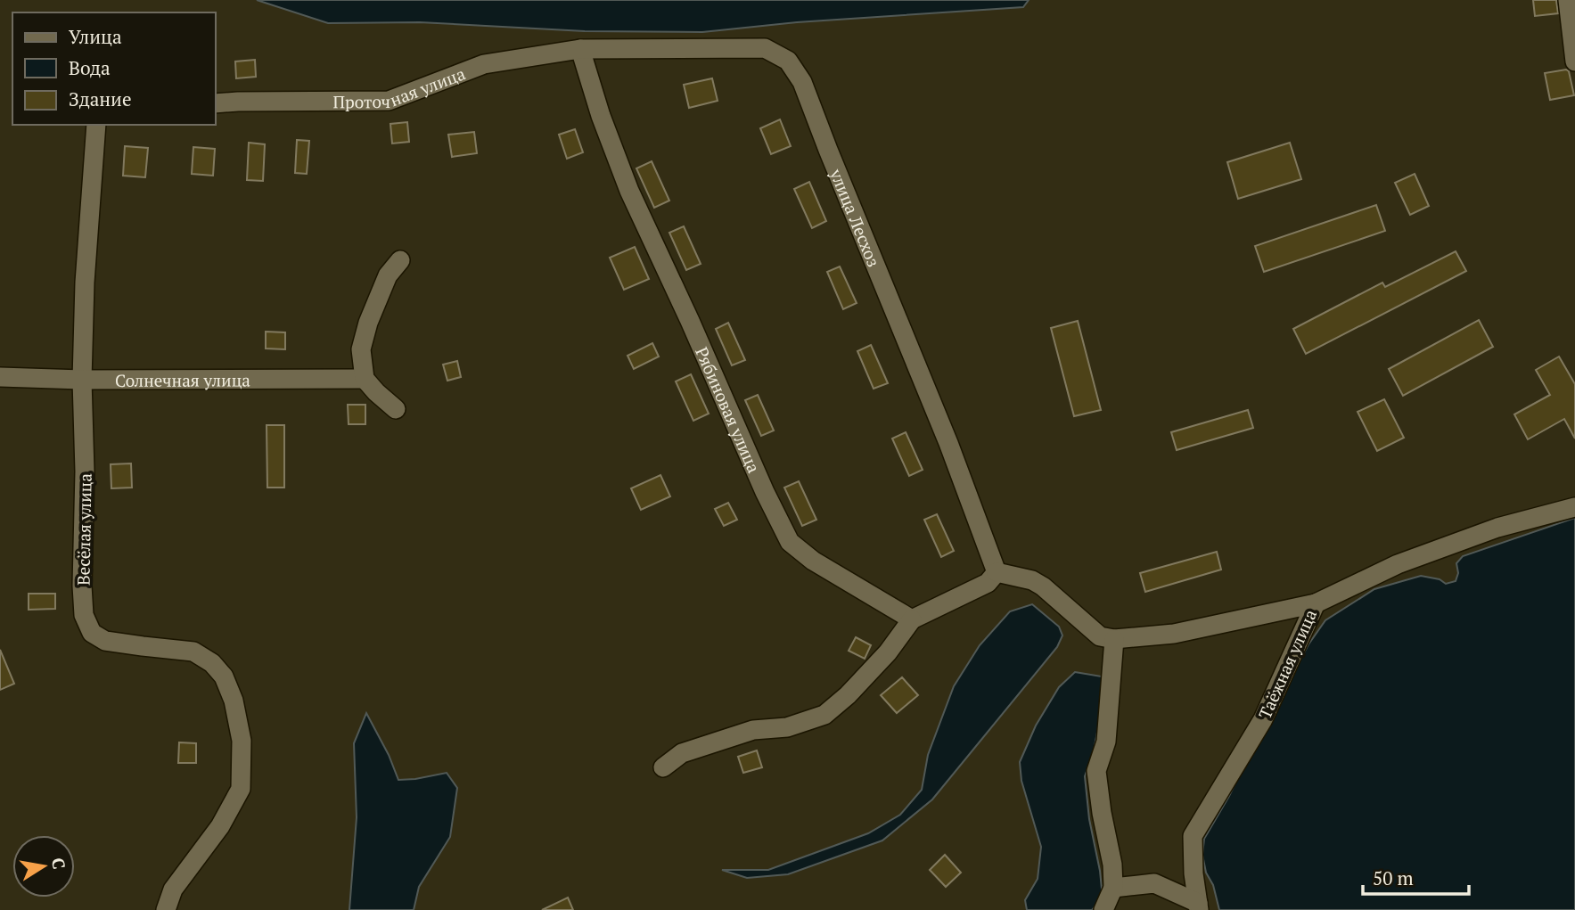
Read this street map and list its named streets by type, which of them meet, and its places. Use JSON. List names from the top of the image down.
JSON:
{
  "streets": {
    "street": [
      "Проточная улица",
      "улица Лесхоз",
      "Солнечная улица",
      "Рябиновая улица",
      "Весёлая улица",
      "Таёжная улица"
    ]
  },
  "crossings": [
    ["Проточная улица", "улица Лесхоз"],
    ["Проточная улица", "Рябиновая улица"],
    ["улица Лесхоз", "Рябиновая улица"],
    ["Солнечная улица", "Весёлая улица"]
  ],
  "legend": ["Улица", "Вода", "Здание"],
  "scale_bar": "50 m",
  "north": "right"
}
